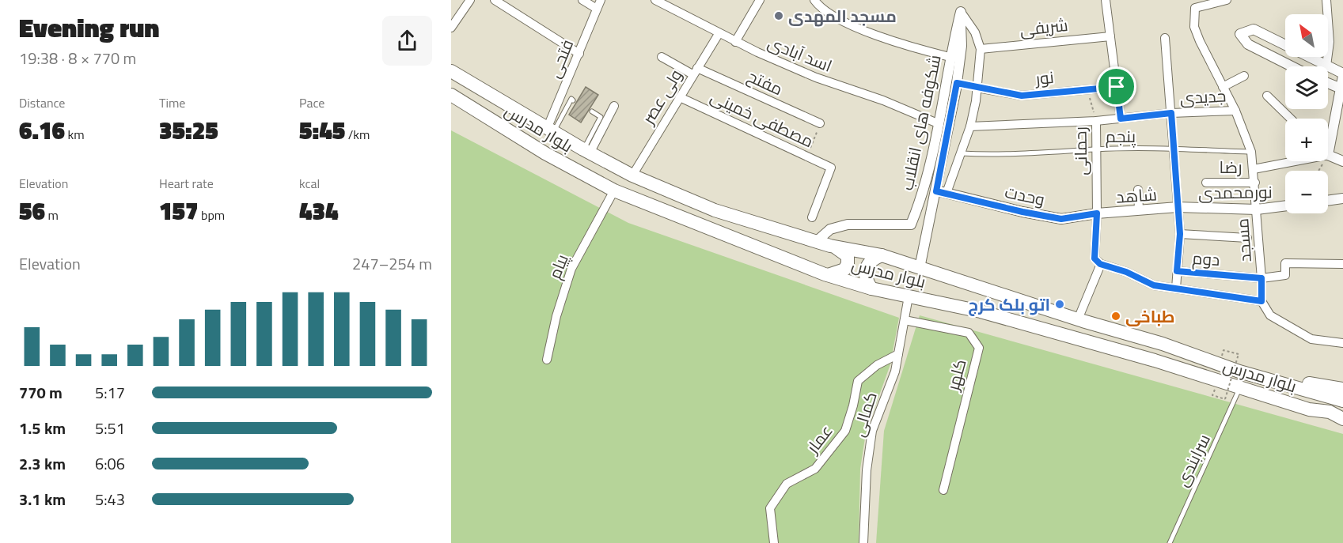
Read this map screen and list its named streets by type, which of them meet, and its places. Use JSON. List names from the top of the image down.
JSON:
{
  "streets": {
    "highway": ["بلوار مدرس"],
    "street": [
      "شریفی",
      "اسد آبادی",
      "فتحی",
      "نور",
      "مفتح",
      "ولی عصر",
      "جدیدی",
      "مصطفی خمینی",
      "شکوفه های انقلاب",
      "رحمانی",
      "رضا",
      "نورمحمدی",
      "وحدت",
      "شاهد",
      "مسجد",
      "دوم",
      "پیام",
      "کلهر",
      "کمالی",
      "عمار"
    ],
    "lane": ["پنجم", "سرابندی"]
  },
  "crossings": [
    ["اسد آبادی", "ولی عصر"],
    ["اسد آبادی", "شکوفه های انقلاب"],
    ["فتحی", "بلوار مدرس"],
    ["نور", "رحمانی"],
    ["مفتح", "ولی عصر"],
    ["ولی عصر", "مصطفی خمینی"],
    ["ولی عصر", "بلوار مدرس"],
    ["جدیدی", "رحمانی"],
    ["جدیدی", "مسجد"],
    ["شکوفه های انقلاب", "بلوار مدرس"],
    ["شکوفه های انقلاب", "وحدت"],
    ["بلوار مدرس", "پیام"],
    ["بلوار مدرس", "کمالی"],
    ["بلوار مدرس", "سرابندی"],
    ["پنجم", "رحمانی"],
    ["پنجم", "مسجد"],
    ["رحمانی", "وحدت"],
    ["رحمانی", "شاهد"],
    ["رضا", "مسجد"],
    ["نورمحمدی", "شاهد"],
    ["نورمحمدی", "مسجد"],
    ["وحدت", "شاهد"],
    ["مسجد", "دوم"],
    ["کلهر", "کمالی"],
    ["کمالی", "عمار"]
  ],
  "places": ["مسجد المهدی", "اتو بلک کرج", "طباخی"],
  "north": "top left",
  "page": {
    "heading": ["Evening run", "19:38 · 8 × 770 m"],
    "map_buttons": ["+", "−"],
    "stats": [
      ["Distance", "6.16 km"],
      ["Time", "35:25"],
      ["Pace", "5:45 /km"],
      ["Elevation", "56 m"],
      ["Heart rate", "157 bpm"],
      ["kcal", "434"]
    ],
    "chart": ["Elevation", "247–254 m"],
    "list": [
      {
        "name": "770 m",
        "note": "5:17"
      },
      {
        "name": "1.5 km",
        "note": "5:51"
      },
      {
        "name": "2.3 km",
        "note": "6:06"
      },
      {
        "name": "3.1 km",
        "note": "5:43"
      }
    ]
  }
}
